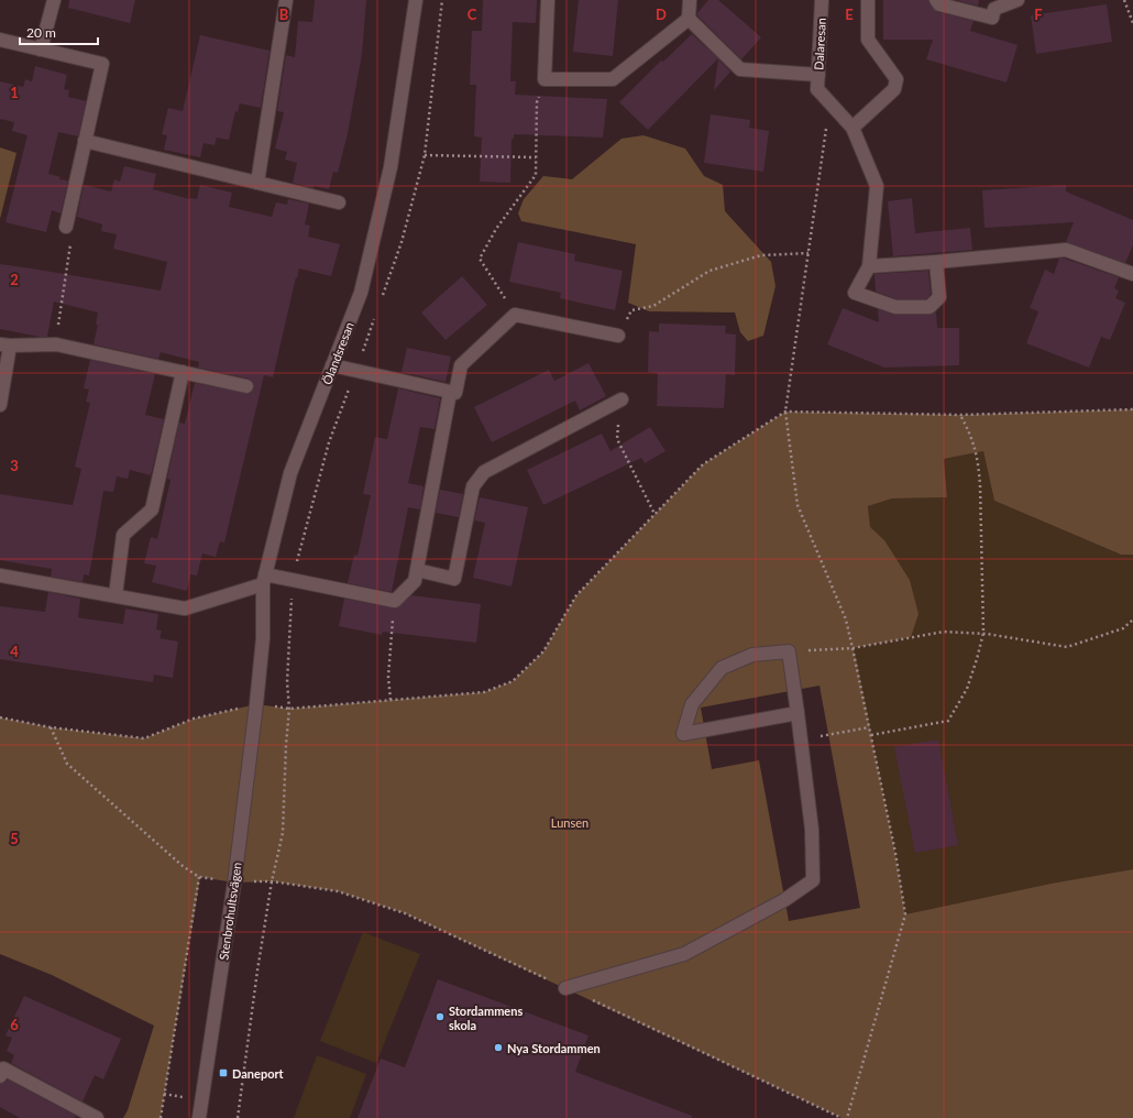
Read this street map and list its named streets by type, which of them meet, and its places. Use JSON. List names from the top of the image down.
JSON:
{
  "streets": {
    "street": ["Dalaresan", "Ölandsresan", "Stenbrohultsvägen"]
  },
  "crossings": [
    ["Ölandsresan", "Stenbrohultsvägen"]
  ],
  "parks": ["Lunsen"],
  "places": {
    "other": ["Stordammens skola", "Nya Stordammen"],
    "transit": ["Daneport"]
  },
  "scale_bar": "20 m",
  "grid": {
    "columns": [
      "B",
      "C",
      "D",
      "E",
      "F"
    ],
    "rows": [
      "1",
      "2",
      "3",
      "4",
      "5",
      "6"
    ]
  }
}
